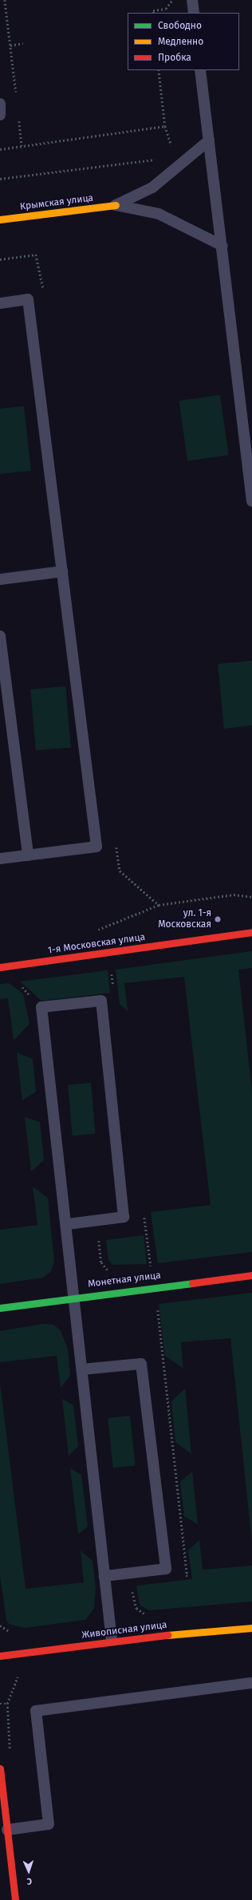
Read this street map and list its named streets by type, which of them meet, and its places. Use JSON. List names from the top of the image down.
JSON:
{
  "streets": {
    "street": [
      "Крымская улица",
      "1-я Московская улица",
      "Монетная улица",
      "Живописная улица"
    ]
  },
  "places": ["ул. 1-я Московская"],
  "legend": ["Свободно", "Медленно", "Пробка"],
  "north": "bottom"
}
